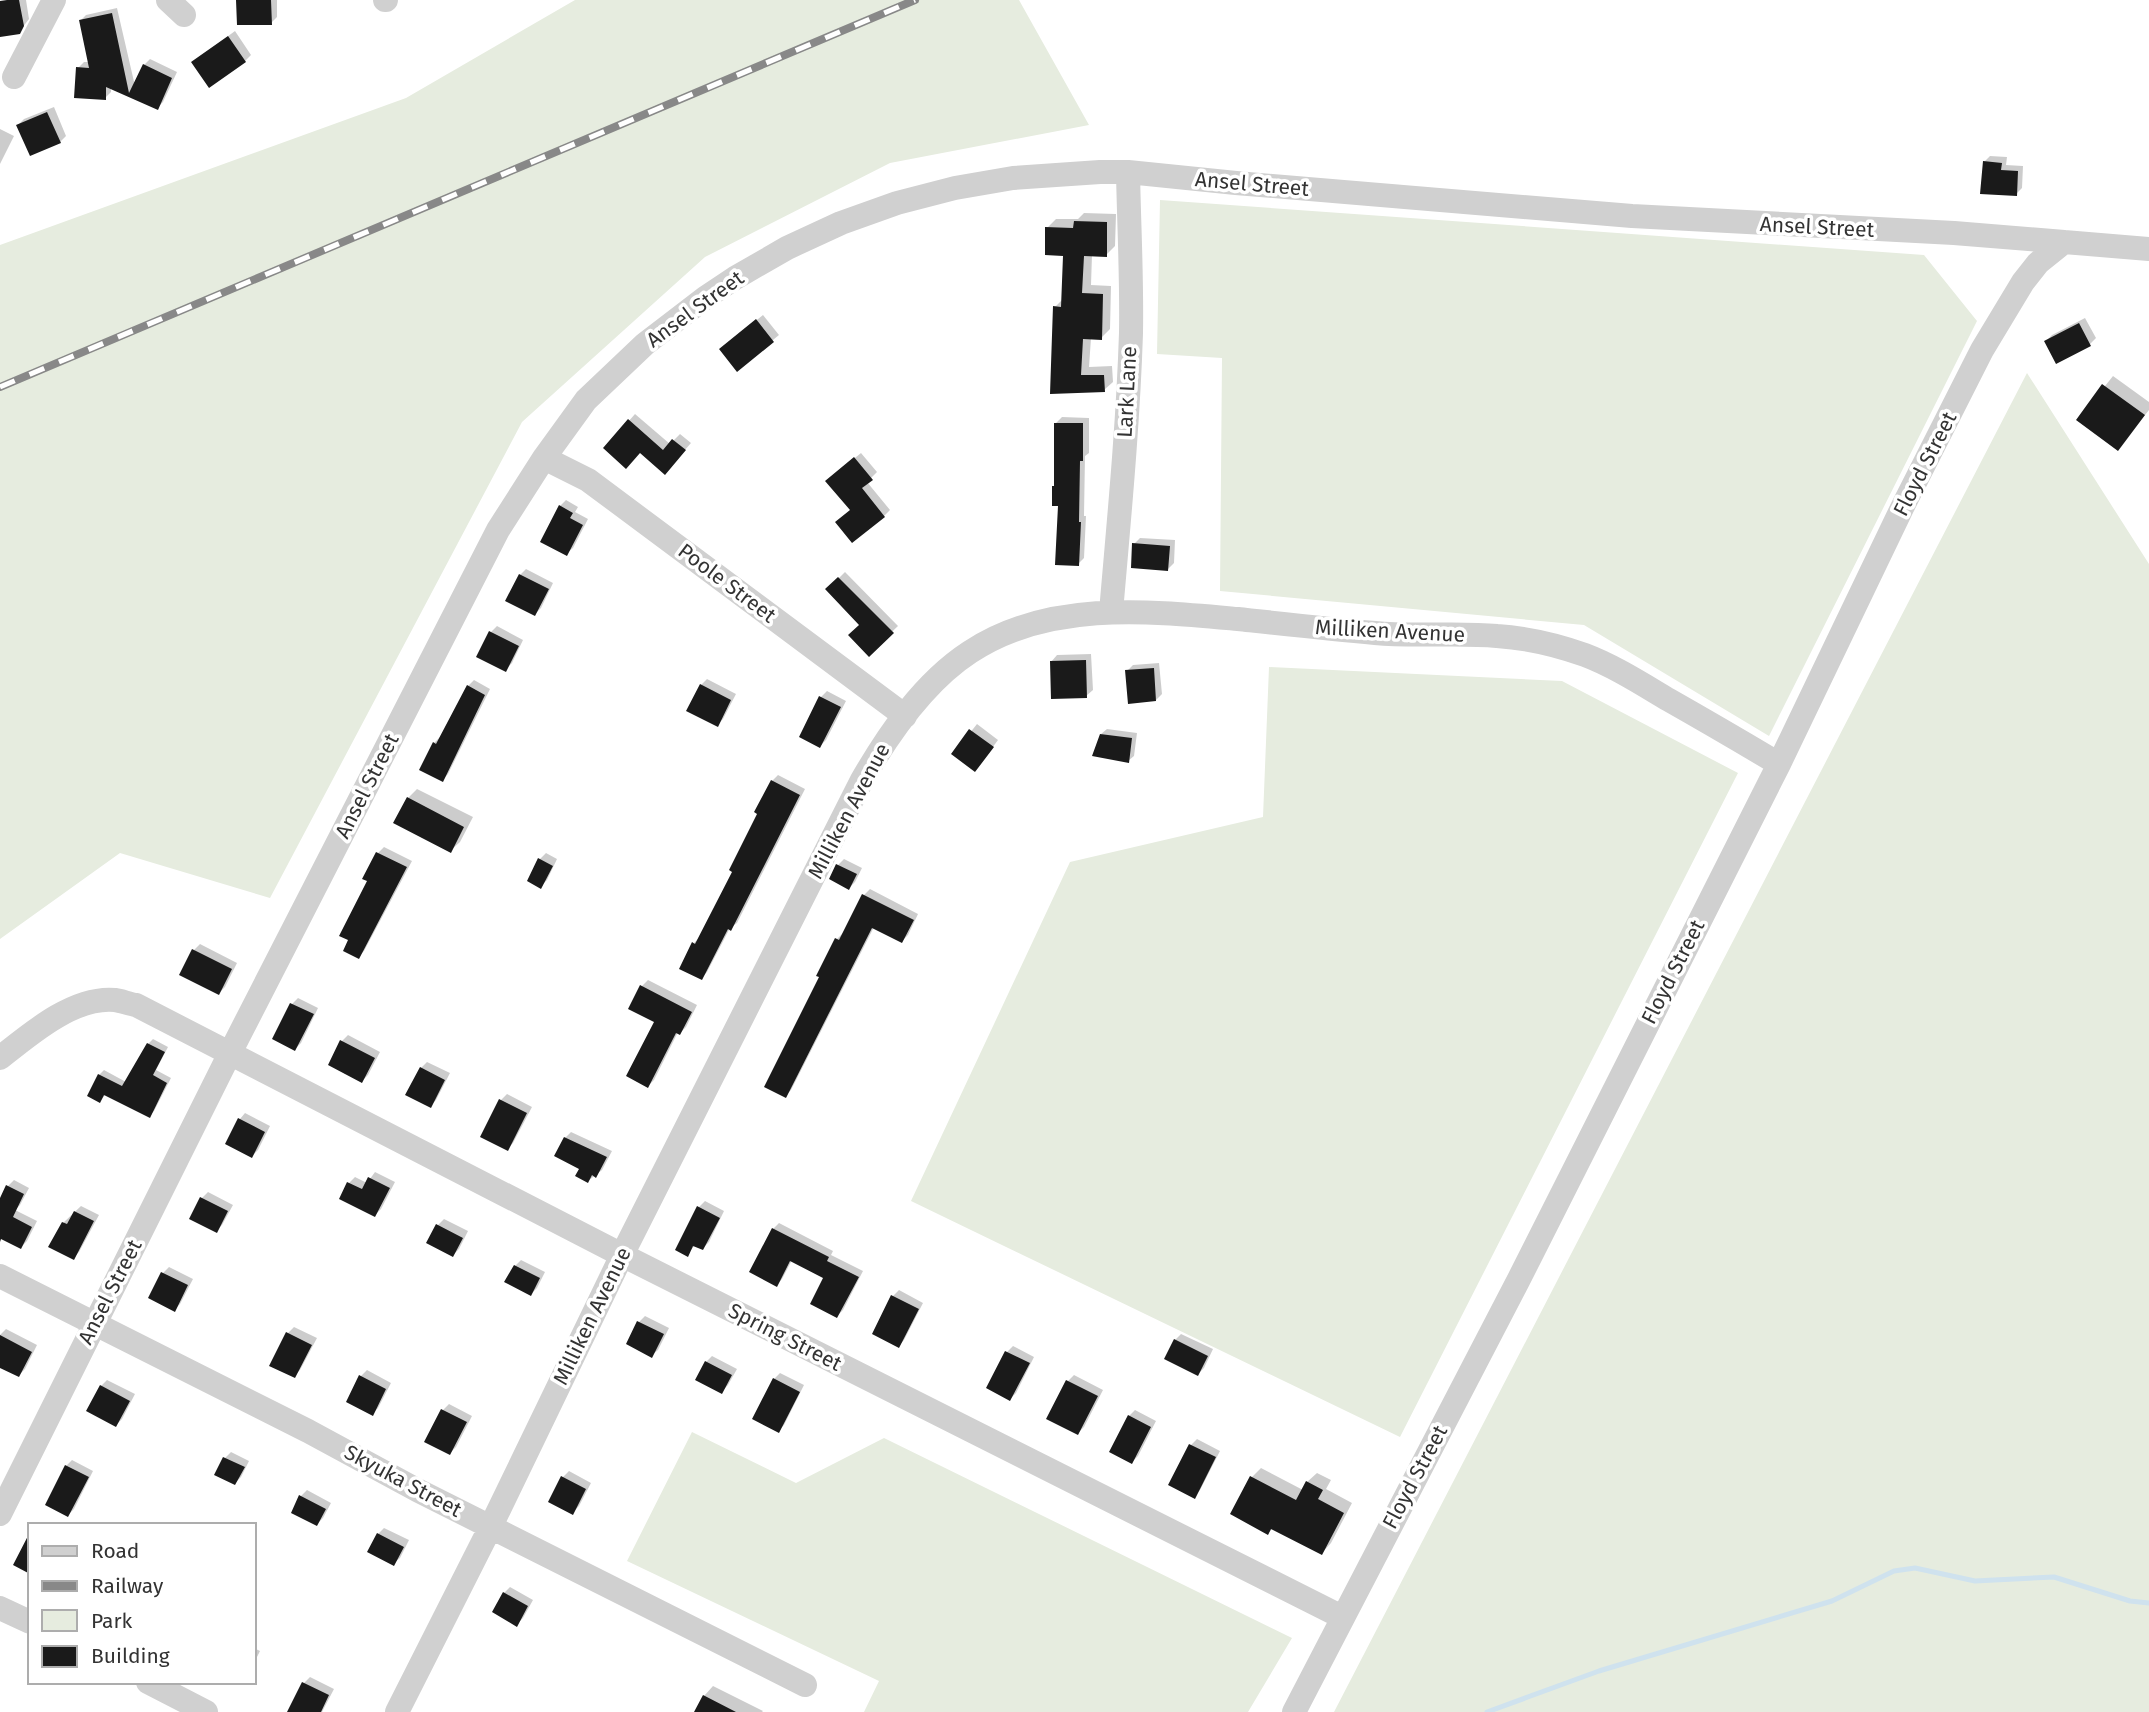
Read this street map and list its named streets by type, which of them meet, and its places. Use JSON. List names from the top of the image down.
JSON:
{
  "streets": {
    "street": [
      "Ansel Street",
      "Lark Lane",
      "Floyd Street",
      "Poole Street",
      "Milliken Avenue",
      "Spring Street",
      "Skyuka Street"
    ]
  },
  "crossings": [
    ["Ansel Street", "Lark Lane"],
    ["Ansel Street", "Floyd Street"],
    ["Ansel Street", "Poole Street"],
    ["Ansel Street", "Spring Street"],
    ["Ansel Street", "Skyuka Street"],
    ["Lark Lane", "Milliken Avenue"],
    ["Floyd Street", "Milliken Avenue"],
    ["Floyd Street", "Spring Street"],
    ["Poole Street", "Milliken Avenue"],
    ["Milliken Avenue", "Spring Street"],
    ["Milliken Avenue", "Skyuka Street"]
  ],
  "legend": [
    "Road",
    "Railway",
    "Park",
    "Building"
  ]
}
